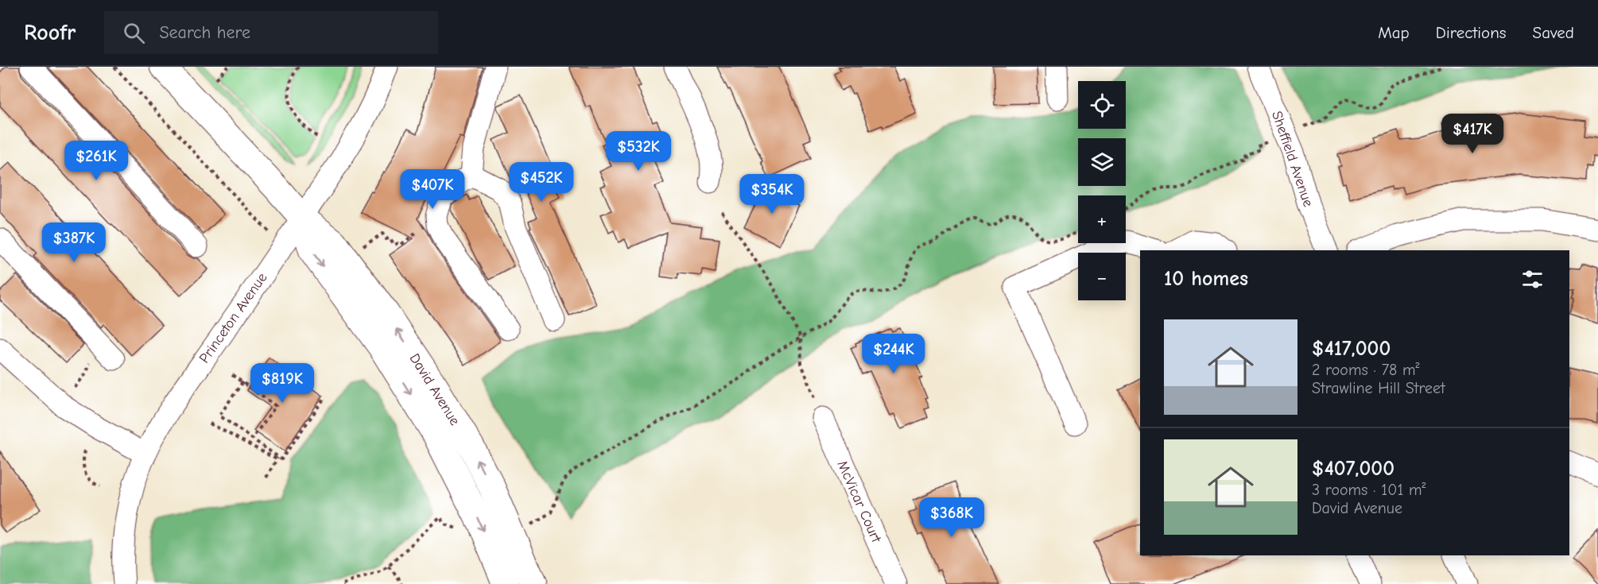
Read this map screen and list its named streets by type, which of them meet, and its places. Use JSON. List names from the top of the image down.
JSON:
{
  "streets": {
    "main road": ["David Avenue"],
    "street": ["Sheffield Avenue", "Princeton Avenue", "McVicar Court"]
  },
  "crossings": [
    ["Princeton Avenue", "David Avenue"]
  ],
  "page": {
    "header": "Roofr",
    "search": "Search here",
    "nav": ["Map", "Directions", "Saved"],
    "map_buttons": ["+", "−"],
    "price": [
      "$417K",
      "$532K",
      "$261K",
      "$452K",
      "$407K",
      "$354K",
      "$387K",
      "$244K",
      "$819K",
      "$368K"
    ],
    "heading": "10 homes",
    "list": [
      {
        "name": "$417,000",
        "note": "2 rooms · 78 m² · Strawline Hill Street"
      },
      {
        "name": "$407,000",
        "note": "3 rooms · 101 m² · David Avenue"
      }
    ]
  }
}
